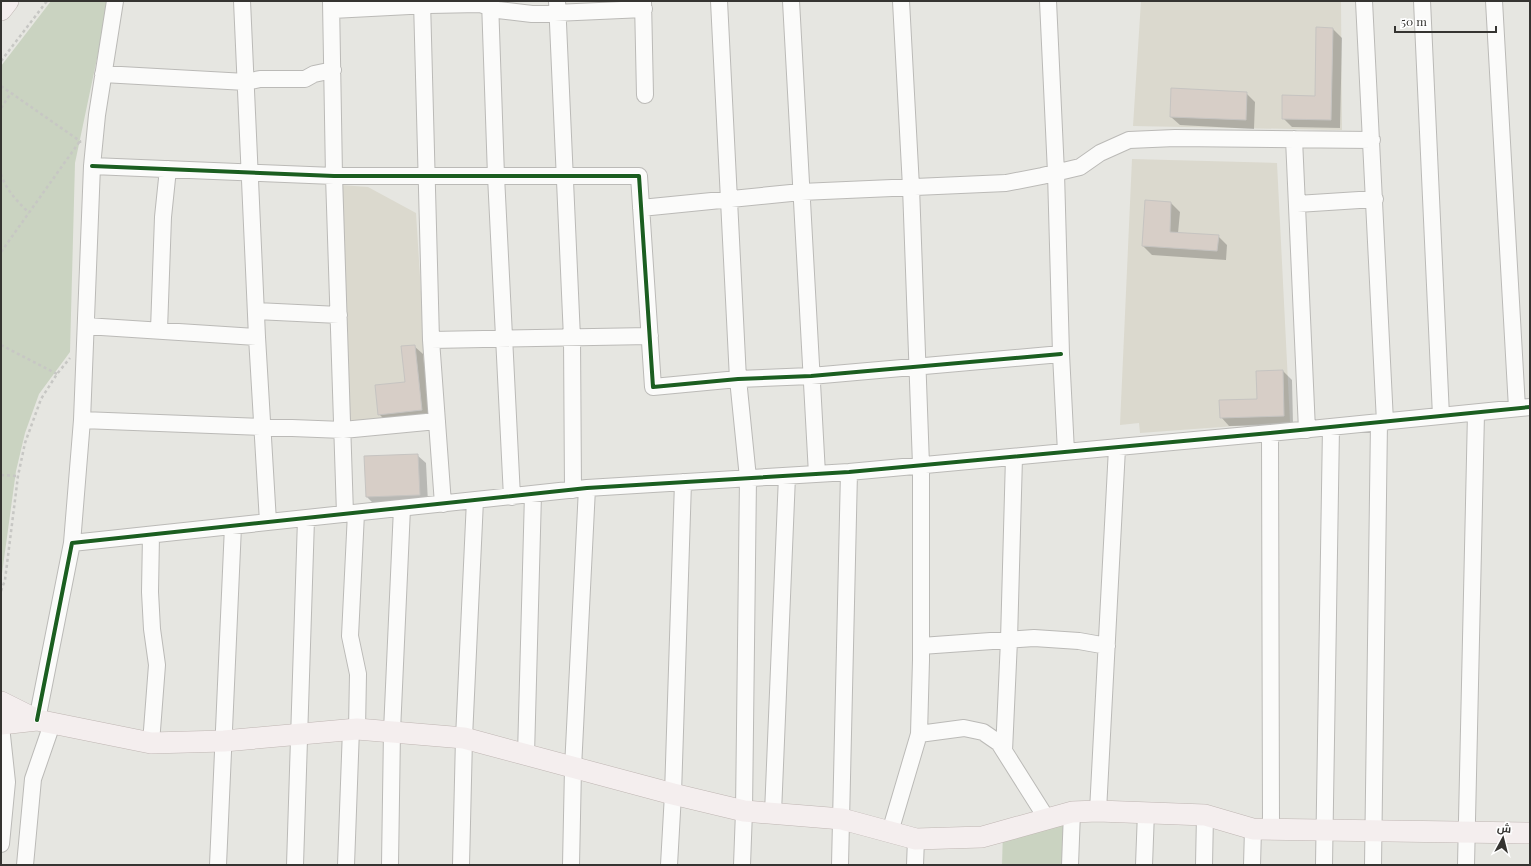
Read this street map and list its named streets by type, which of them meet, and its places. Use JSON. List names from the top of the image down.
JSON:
{
  "scale_bar": "50 m",
  "north": "top"
}
